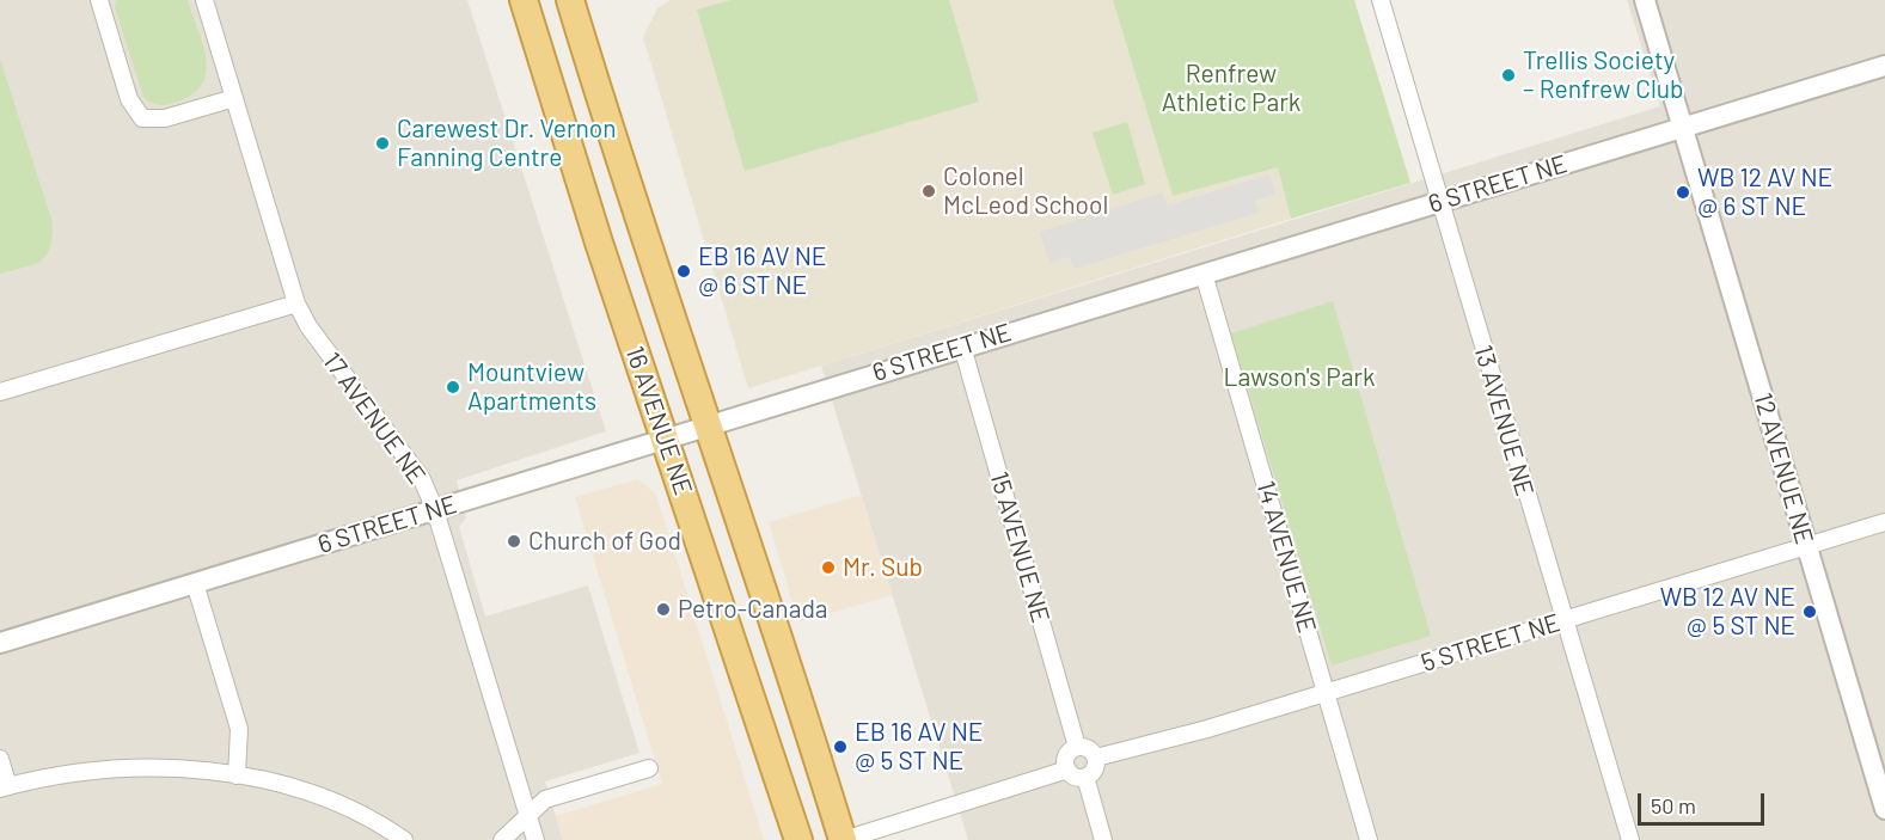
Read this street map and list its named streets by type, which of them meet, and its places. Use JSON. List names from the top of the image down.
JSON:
{
  "streets": {
    "highway": ["16 AVENUE NE"],
    "street": [
      "6 STREET NE",
      "17 AVENUE NE",
      "13 AVENUE NE",
      "12 AVENUE NE",
      "15 AVENUE NE",
      "14 AVENUE NE",
      "5 STREET NE"
    ]
  },
  "crossings": [
    ["6 STREET NE", "17 AVENUE NE"],
    ["6 STREET NE", "16 AVENUE NE"],
    ["6 STREET NE", "13 AVENUE NE"],
    ["6 STREET NE", "12 AVENUE NE"],
    ["6 STREET NE", "15 AVENUE NE"],
    ["6 STREET NE", "14 AVENUE NE"],
    ["13 AVENUE NE", "5 STREET NE"],
    ["12 AVENUE NE", "5 STREET NE"],
    ["15 AVENUE NE", "5 STREET NE"],
    ["14 AVENUE NE", "5 STREET NE"]
  ],
  "parks": ["Renfrew Athletic Park", "Lawson's Park"],
  "places": [
    "Trellis Society – Renfrew Club",
    "Carewest Dr. Vernon Fanning Centre",
    "Colonel McLeod School",
    "WB 12 AV NE @ 6 ST NE",
    "EB 16 AV NE @ 6 ST NE",
    "Mountview Apartments",
    "Church of God",
    "Mr. Sub",
    "Petro-Canada",
    "WB 12 AV NE @ 5 ST NE",
    "EB 16 AV NE @ 5 ST NE"
  ],
  "scale_bar": "50 m"
}
